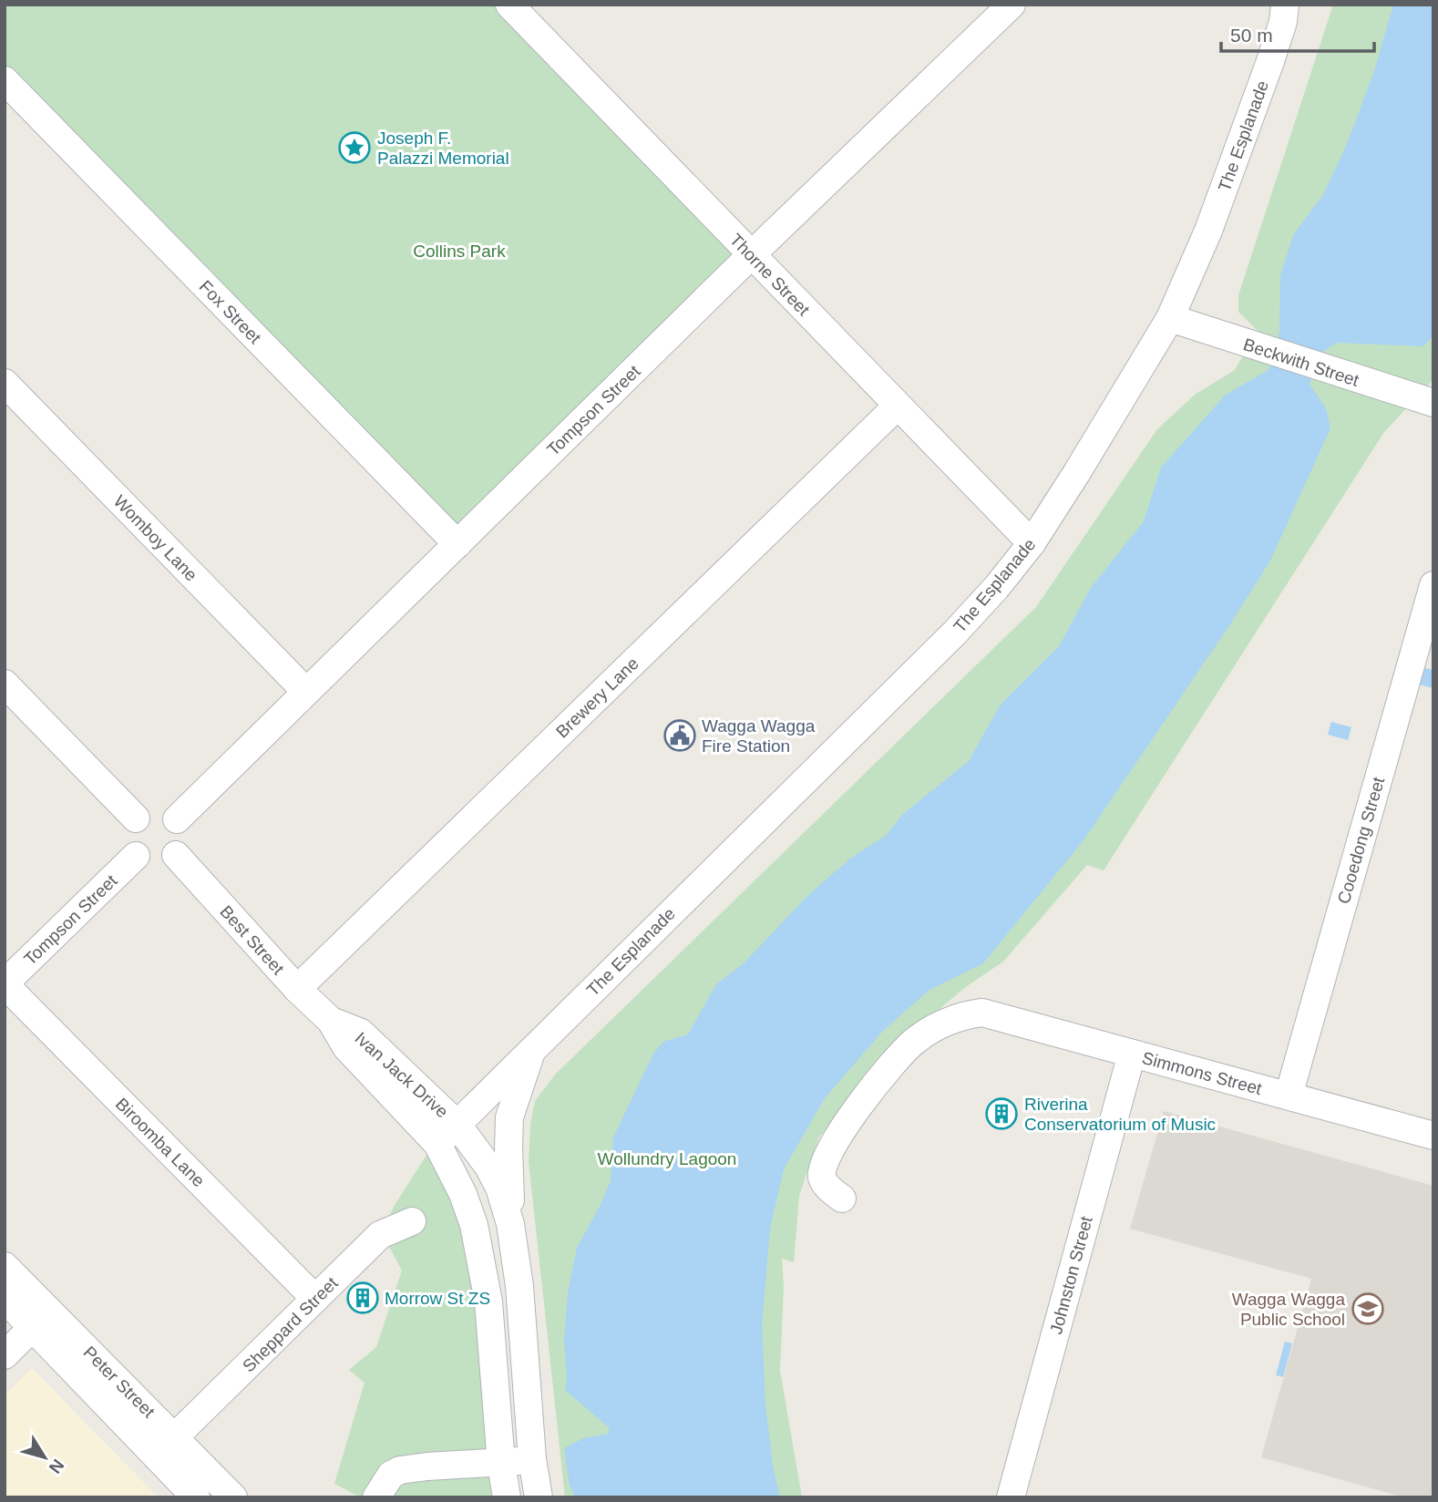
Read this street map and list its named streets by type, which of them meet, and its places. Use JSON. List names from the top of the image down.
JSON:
{
  "streets": {
    "street": [
      "The Esplanade",
      "Thorne Street",
      "Fox Street",
      "Beckwith Street",
      "Tompson Street",
      "Womboy Lane",
      "Brewery Lane",
      "Cooedong Street",
      "Best Street",
      "Simmons Street",
      "Ivan Jack Drive",
      "Biroomba Lane",
      "Johnston Street",
      "Sheppard Street",
      "Peter Street"
    ]
  },
  "crossings": [
    ["The Esplanade", "Thorne Street"],
    ["The Esplanade", "Beckwith Street"],
    ["The Esplanade", "Ivan Jack Drive"],
    ["Thorne Street", "Tompson Street"],
    ["Thorne Street", "Brewery Lane"],
    ["Fox Street", "Tompson Street"],
    ["Tompson Street", "Womboy Lane"],
    ["Tompson Street", "Best Street"],
    ["Tompson Street", "Biroomba Lane"],
    ["Brewery Lane", "Best Street"],
    ["Cooedong Street", "Simmons Street"],
    ["Best Street", "Ivan Jack Drive"],
    ["Simmons Street", "Johnston Street"],
    ["Biroomba Lane", "Sheppard Street"],
    ["Sheppard Street", "Peter Street"]
  ],
  "parks": ["Collins Park", "Wollundry Lagoon"],
  "places": {
    "place": ["Joseph F. Palazzi Memorial"],
    "public building": ["Wagga Wagga Fire Station"],
    "building": ["Riverina Conservatorium of Music", "Morrow St ZS"],
    "school or university": ["Wagga Wagga Public School"]
  },
  "scale_bar": "50 m",
  "north": "bottom right"
}
